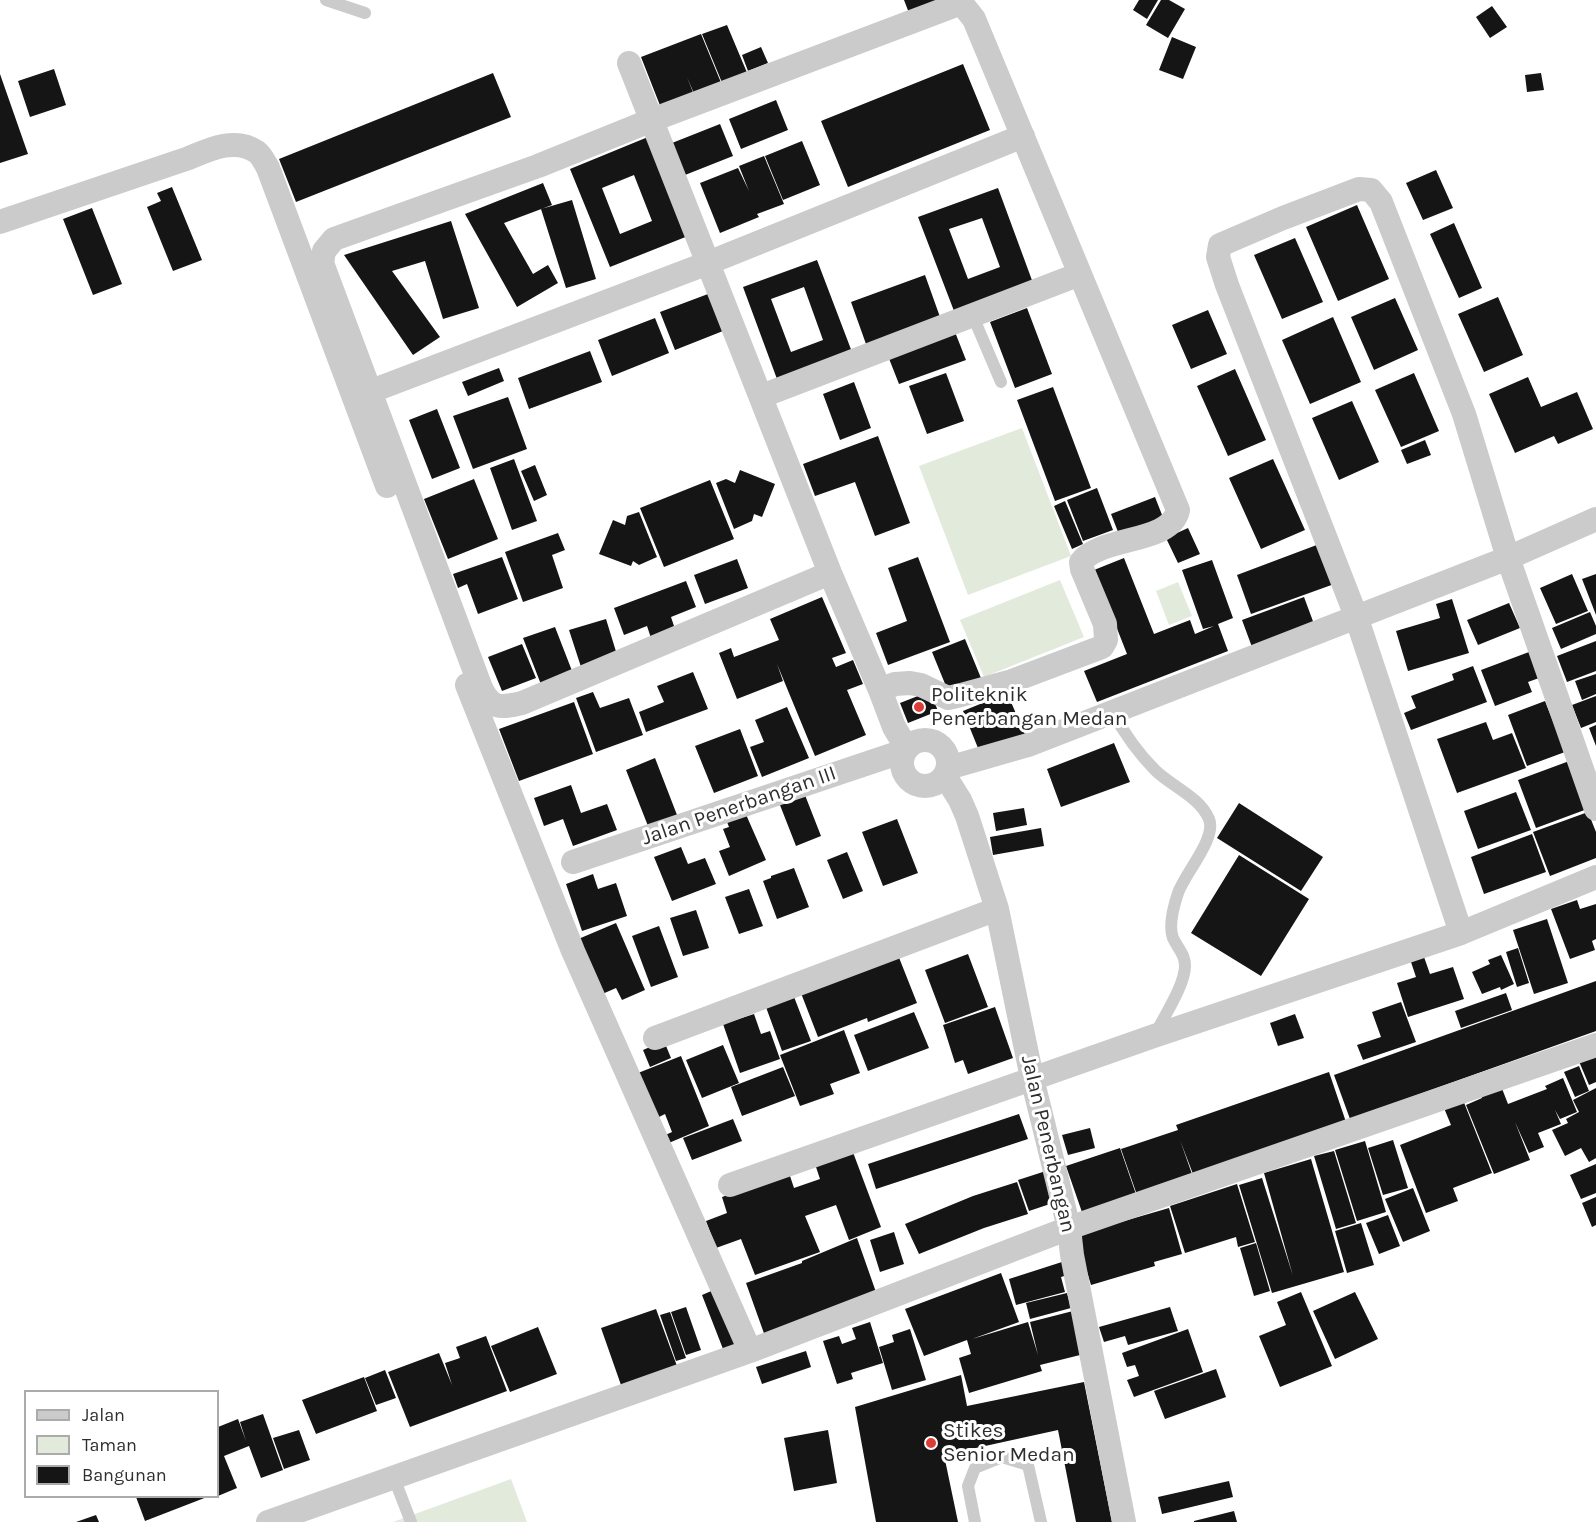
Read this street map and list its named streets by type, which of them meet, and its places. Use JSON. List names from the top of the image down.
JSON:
{
  "streets": {
    "street": ["Jalan Penerbangan III", "Jalan Penerbangan"]
  },
  "crossings": [
    ["Jalan Penerbangan III", "Jalan Penerbangan"]
  ],
  "places": ["Politeknik Penerbangan Medan", "Stikes Senior Medan"],
  "legend": ["Jalan", "Taman", "Bangunan"]
}
